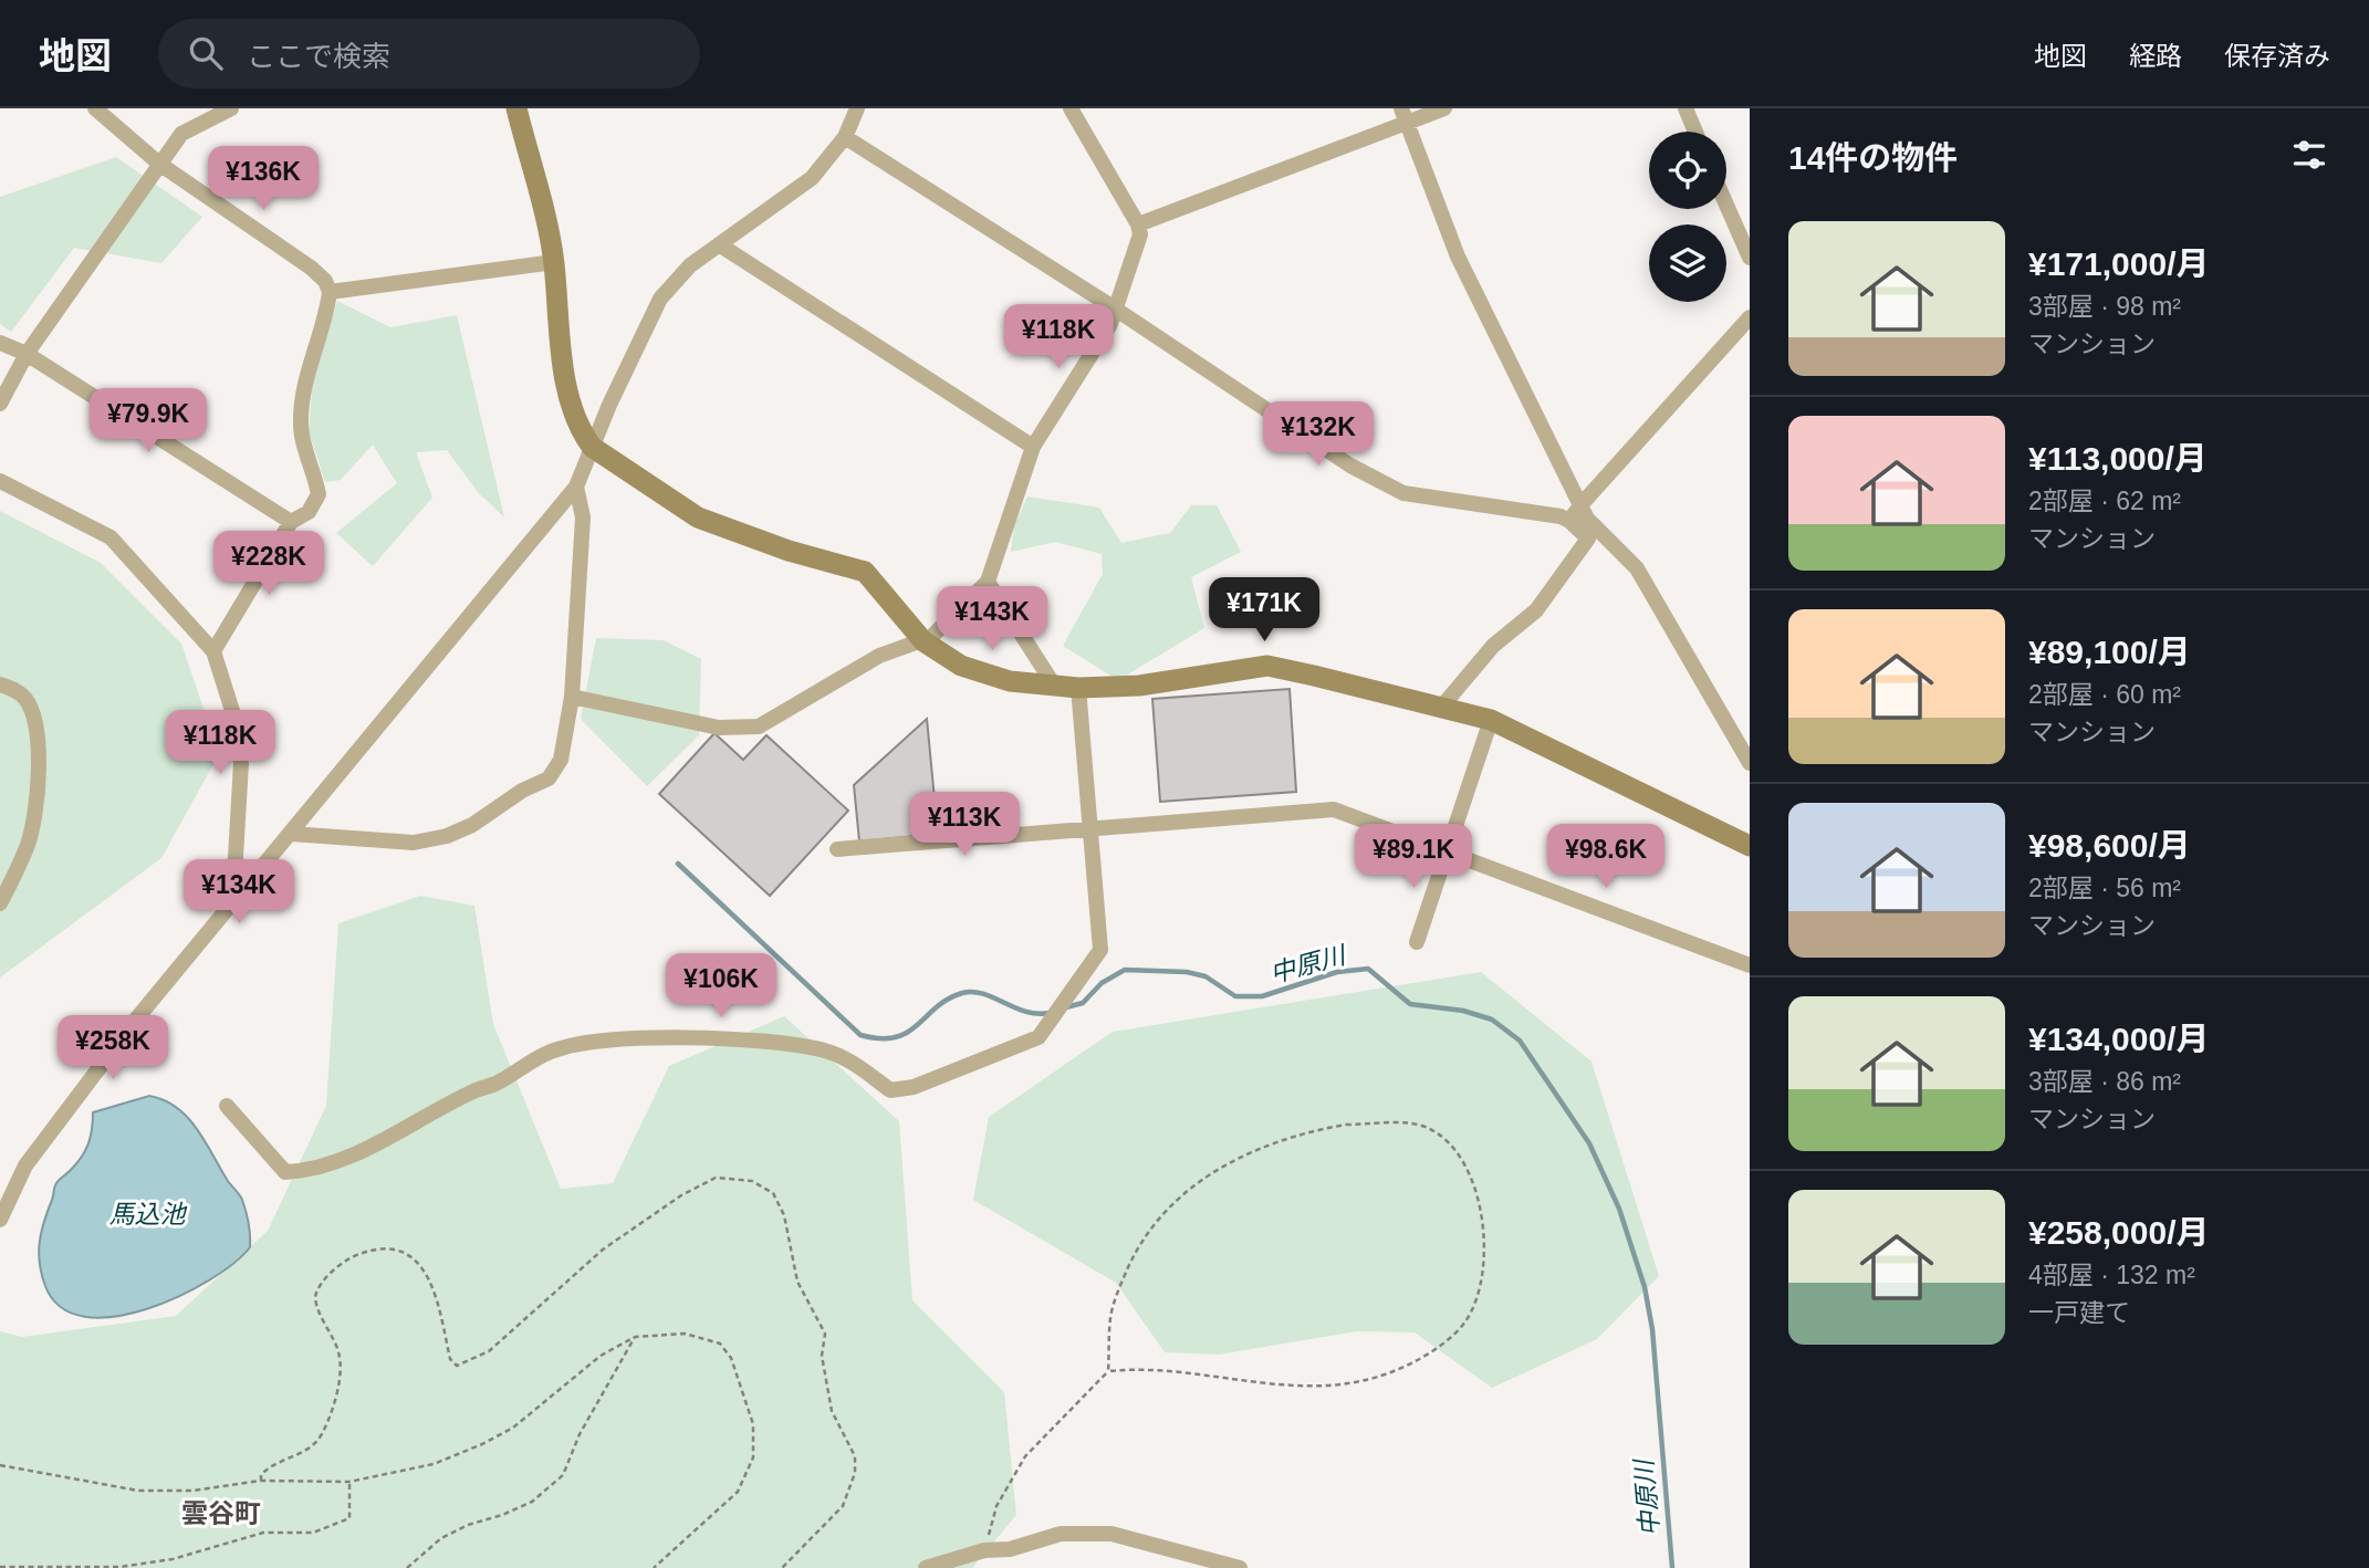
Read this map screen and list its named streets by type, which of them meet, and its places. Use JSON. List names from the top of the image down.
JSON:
{
  "districts": ["雲谷町"],
  "water": ["中原川", "馬込池"],
  "page": {
    "header": "地図",
    "search": "ここで検索",
    "nav": ["地図", "経路", "保存済み"],
    "heading": "14件の物件",
    "price": [
      "¥136K",
      "¥118K",
      "¥79.9K",
      "¥132K",
      "¥228K",
      "¥171K",
      "¥143K",
      "¥118K",
      "¥113K",
      "¥89.1K",
      "¥98.6K",
      "¥134K",
      "¥106K",
      "¥258K"
    ],
    "list": [
      {
        "name": "¥171,000/月",
        "note": "3部屋 · 98 m² · マンション"
      },
      {
        "name": "¥113,000/月",
        "note": "2部屋 · 62 m² · マンション"
      },
      {
        "name": "¥89,100/月",
        "note": "2部屋 · 60 m² · マンション"
      },
      {
        "name": "¥98,600/月",
        "note": "2部屋 · 56 m² · マンション"
      },
      {
        "name": "¥134,000/月",
        "note": "3部屋 · 86 m² · マンション"
      },
      {
        "name": "¥258,000/月",
        "note": "4部屋 · 132 m² · 一戸建て"
      }
    ]
  }
}
